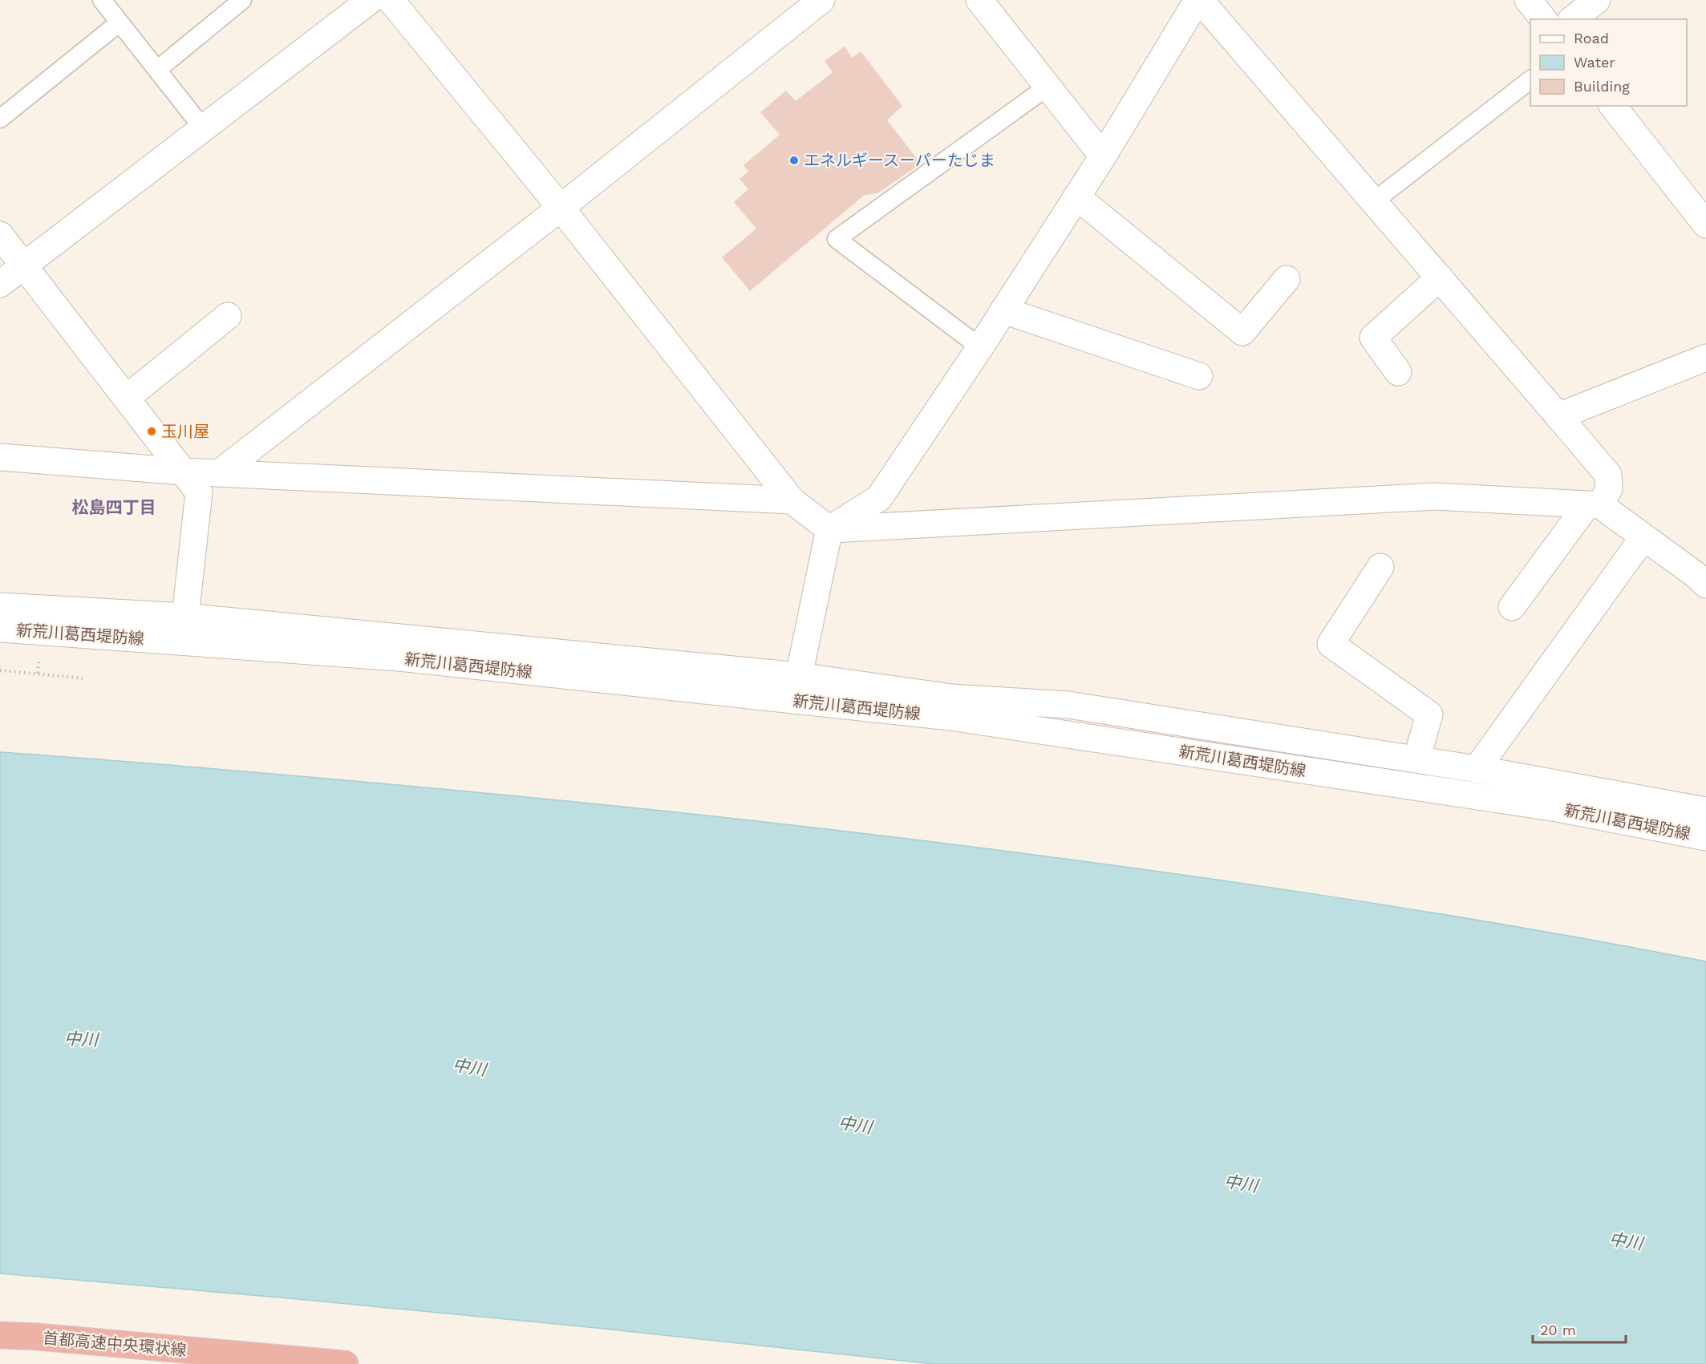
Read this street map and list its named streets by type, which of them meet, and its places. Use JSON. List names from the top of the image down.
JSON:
{
  "streets": {
    "highway": ["首都高速中央環状線"],
    "street": ["新荒川葛西堤防線"]
  },
  "districts": ["松島四丁目"],
  "water": ["中川"],
  "places": ["エネルギースーパーたじま", "玉川屋"],
  "legend": ["Road", "Water", "Building"],
  "scale_bar": "20 m"
}
